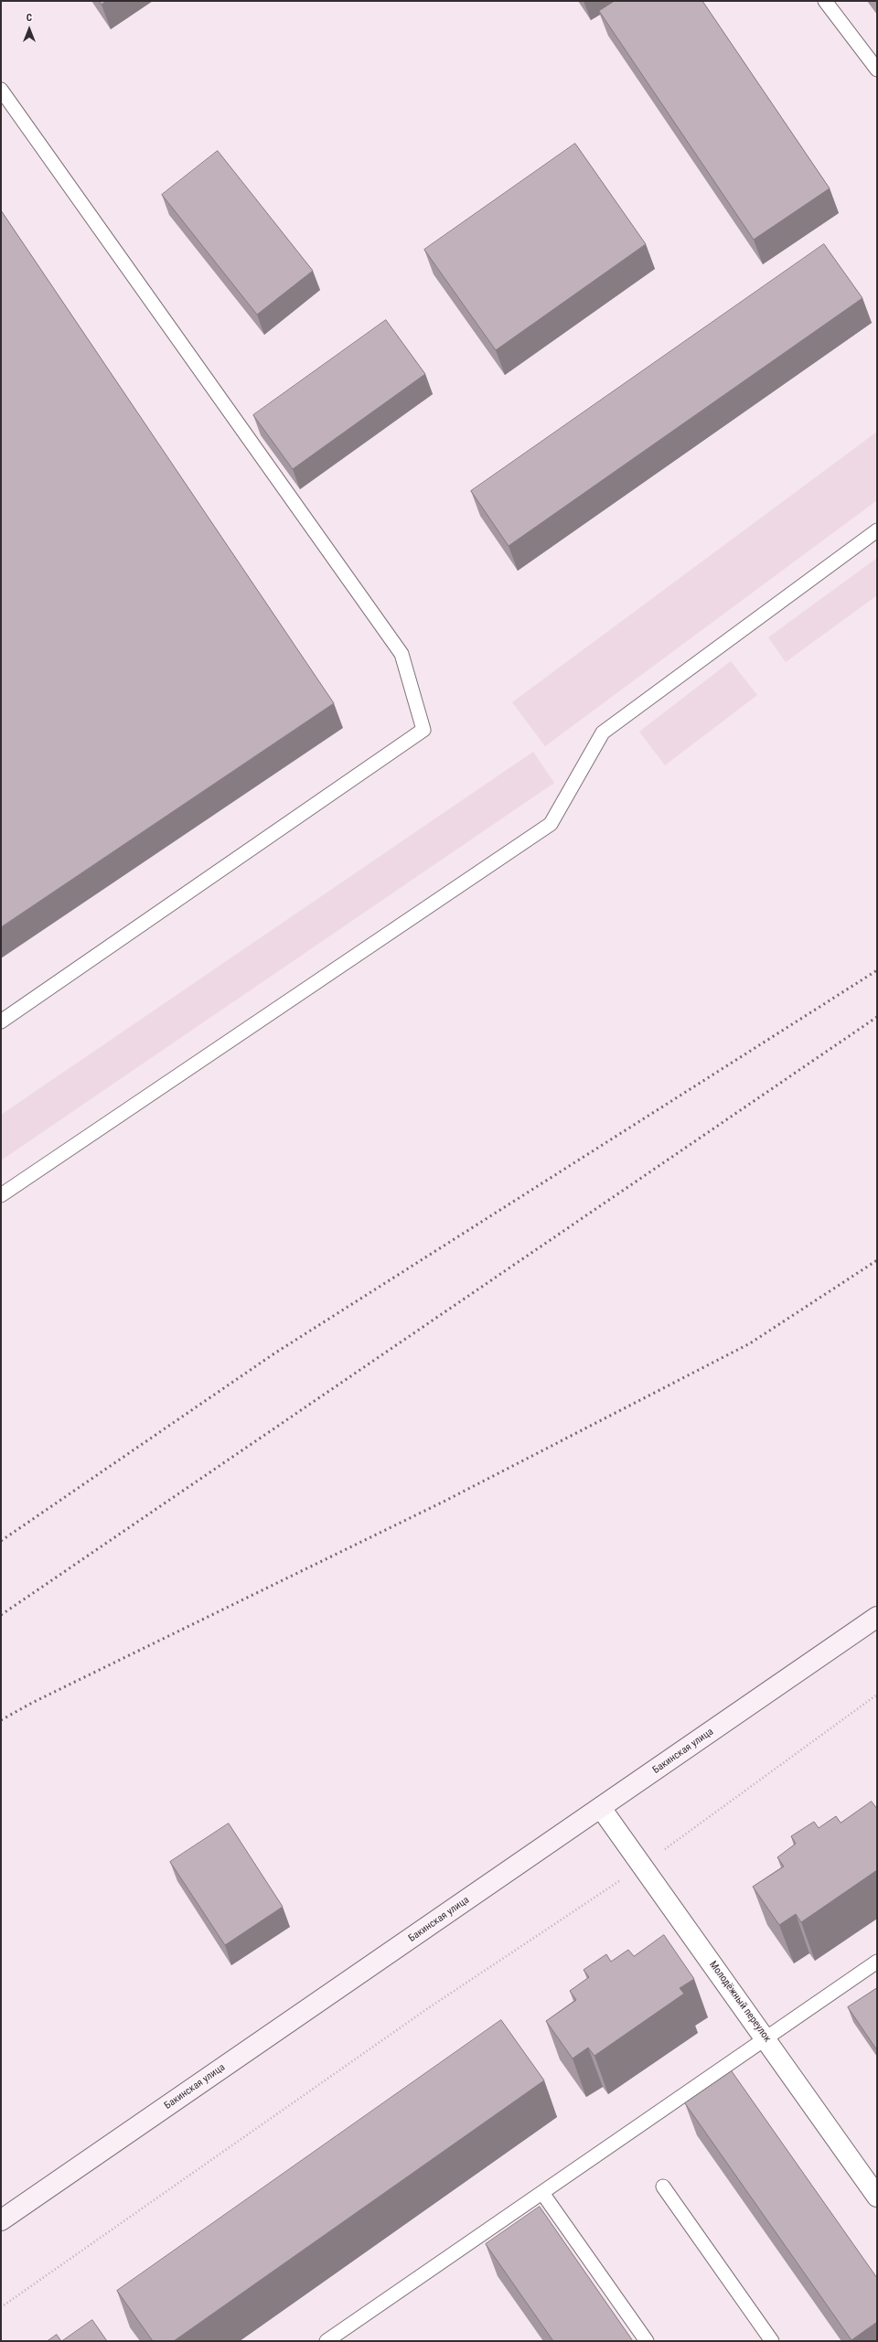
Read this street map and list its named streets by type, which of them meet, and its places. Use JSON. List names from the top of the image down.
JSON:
{
  "streets": {
    "main road": ["Бакинская улица"],
    "street": ["Молодёжный переулок"]
  },
  "crossings": [
    ["Бакинская улица", "Молодёжный переулок"]
  ],
  "north": "top"
}
